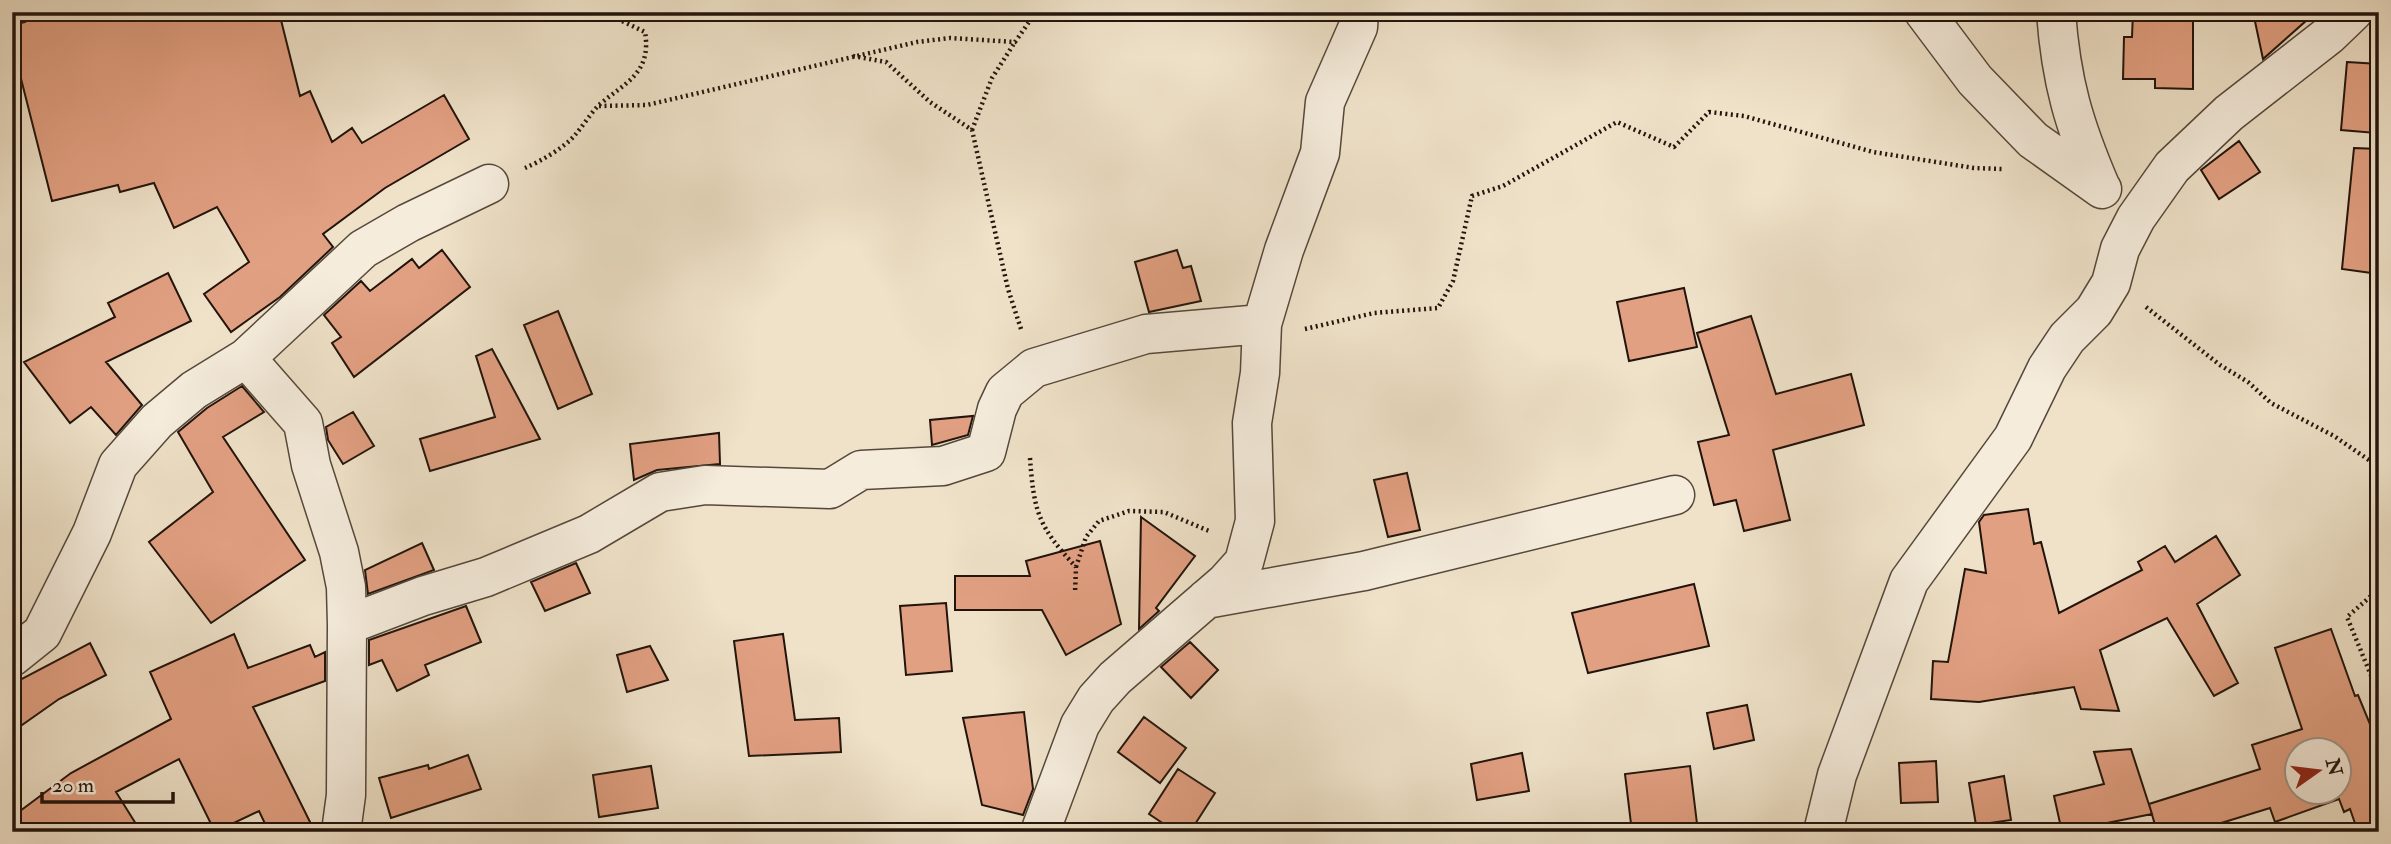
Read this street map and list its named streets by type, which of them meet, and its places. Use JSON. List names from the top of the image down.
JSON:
{
  "scale_bar": "20 m",
  "north": "right"
}
